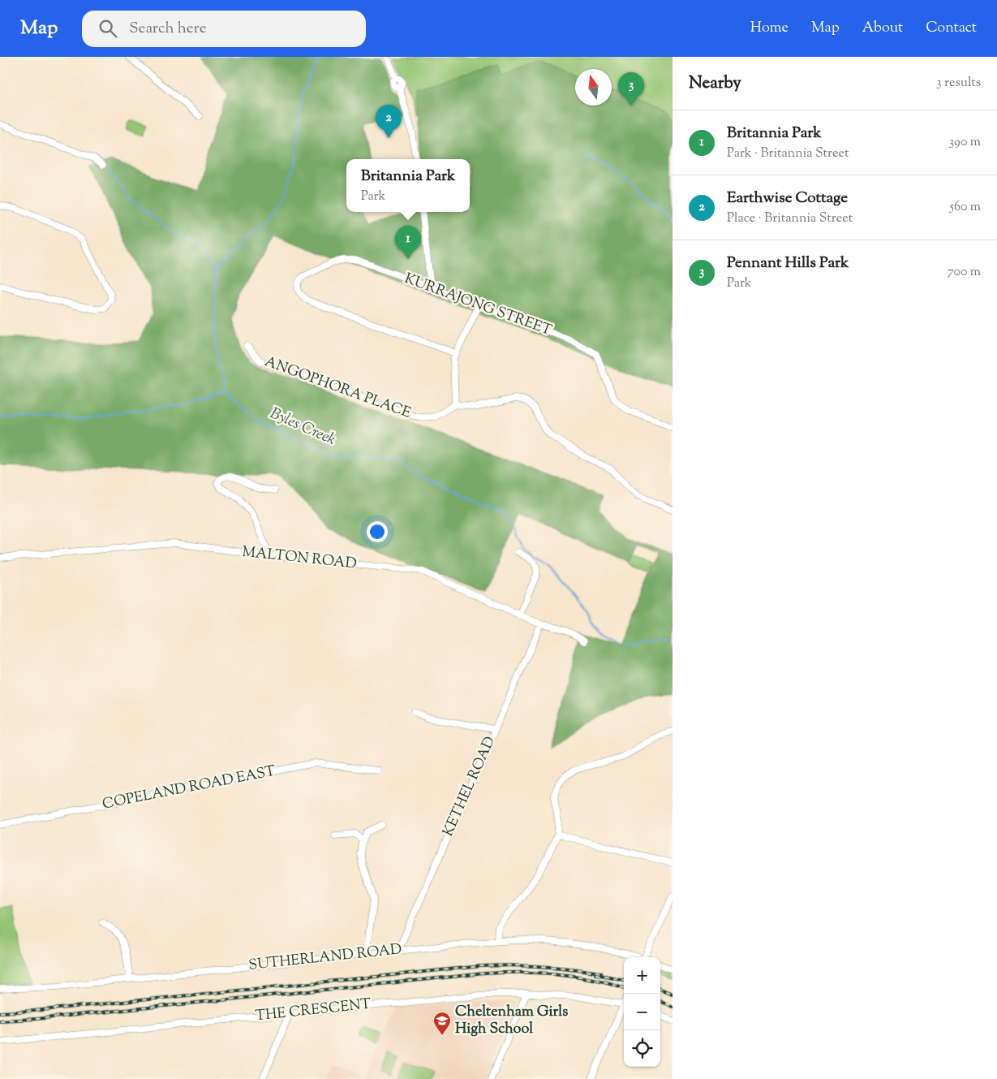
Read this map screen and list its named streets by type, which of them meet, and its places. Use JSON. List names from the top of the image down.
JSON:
{
  "streets": {
    "street": [
      "KURRAJONG STREET",
      "ANGOPHORA PLACE",
      "MALTON ROAD",
      "KETHEL ROAD",
      "COPELAND ROAD EAST",
      "SUTHERLAND ROAD",
      "THE CRESCENT"
    ]
  },
  "crossings": [
    ["MALTON ROAD", "KETHEL ROAD"],
    ["KETHEL ROAD", "SUTHERLAND ROAD"]
  ],
  "water": ["Byles Creek"],
  "places": {
    "school or university": ["Cheltenham Girls High School"]
  },
  "north": "top",
  "page": {
    "header": "Map",
    "search": "Search here",
    "nav": [
      "Home",
      "Map",
      "About",
      "Contact"
    ],
    "heading": ["Nearby", "3 results"],
    "pins": ["3", "2", "1"],
    "list": [
      {
        "mark": "1",
        "name": "Britannia Park",
        "note": "Park · Britannia Street",
        "value": "390 m"
      },
      {
        "mark": "2",
        "name": "Earthwise Cottage",
        "note": "Place · Britannia Street",
        "value": "560 m"
      },
      {
        "mark": "3",
        "name": "Pennant Hills Park",
        "note": "Park",
        "value": "700 m"
      }
    ],
    "popup": ["Britannia Park", "Park"],
    "map_buttons": ["+", "−"]
  }
}
